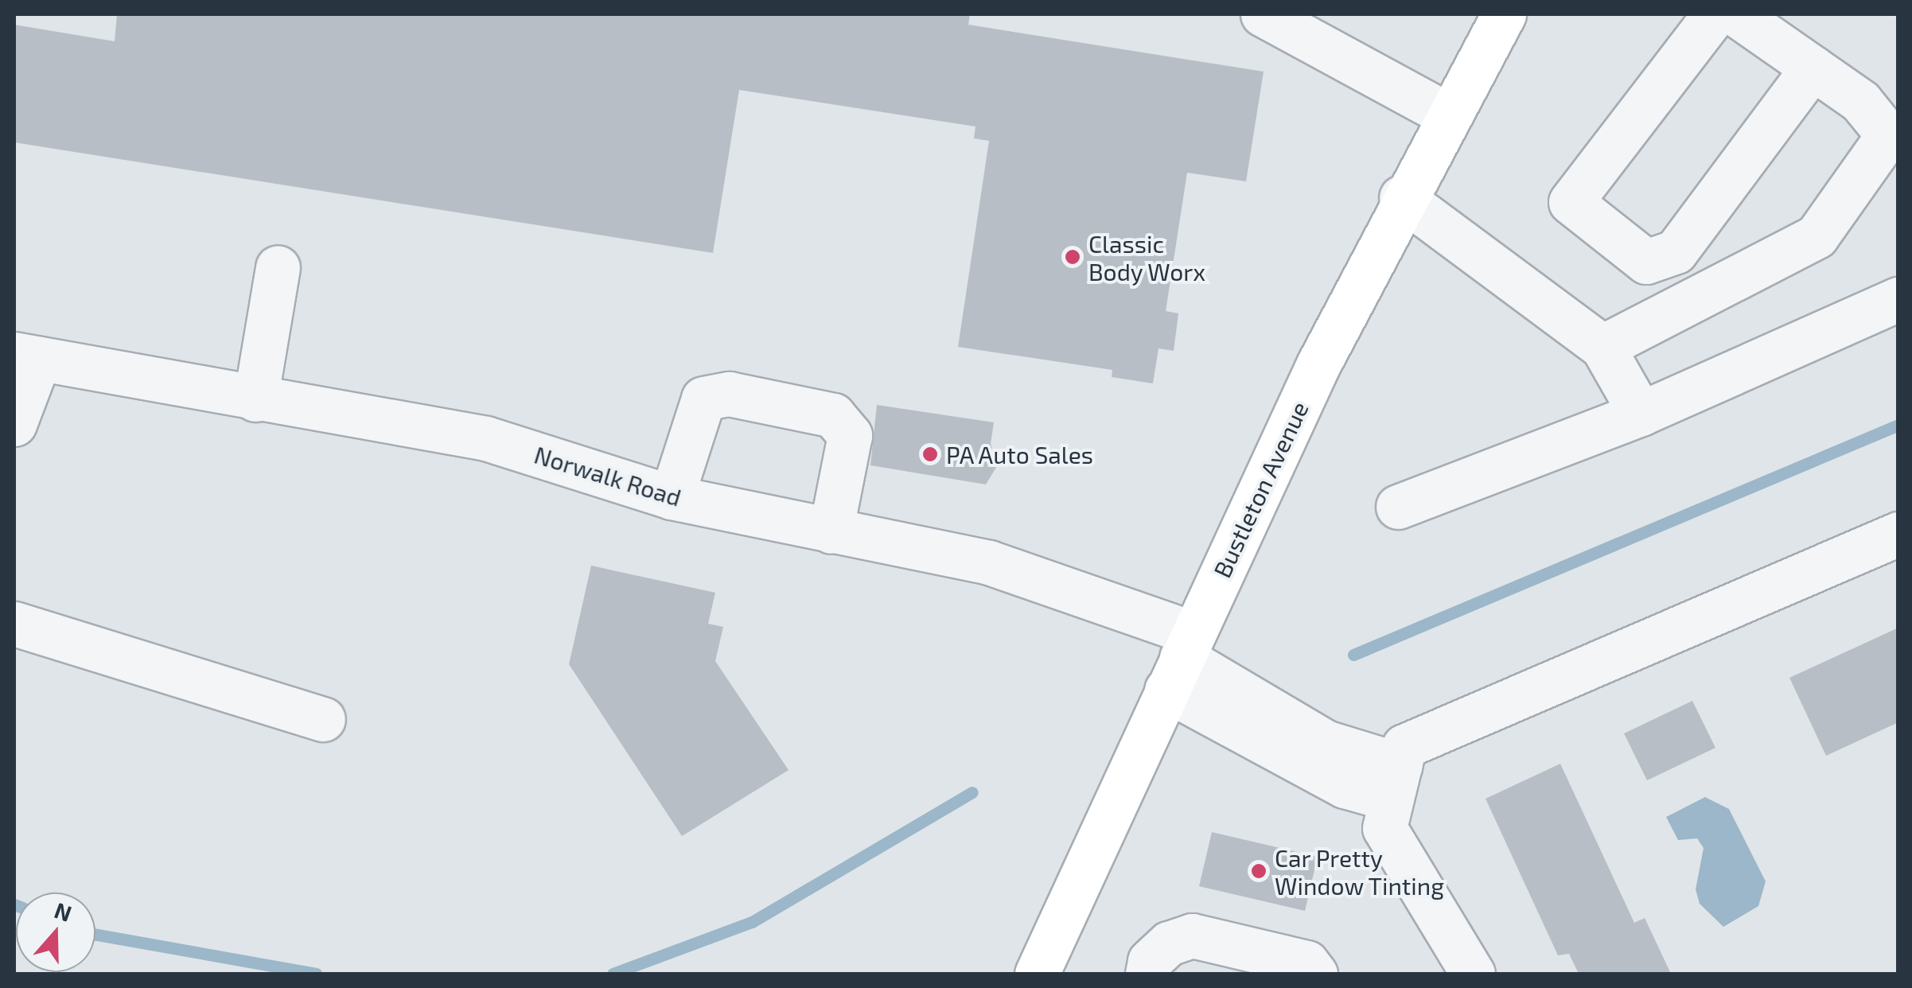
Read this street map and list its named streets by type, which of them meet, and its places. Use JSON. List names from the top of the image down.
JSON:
{
  "streets": {
    "main road": ["Bustleton Avenue"],
    "street": ["Norwalk Road"]
  },
  "crossings": [
    ["Norwalk Road", "Bustleton Avenue"]
  ],
  "places": ["Classic Body Worx", "PA Auto Sales", "Car Pretty Window Tinting"],
  "north": "top"
}
